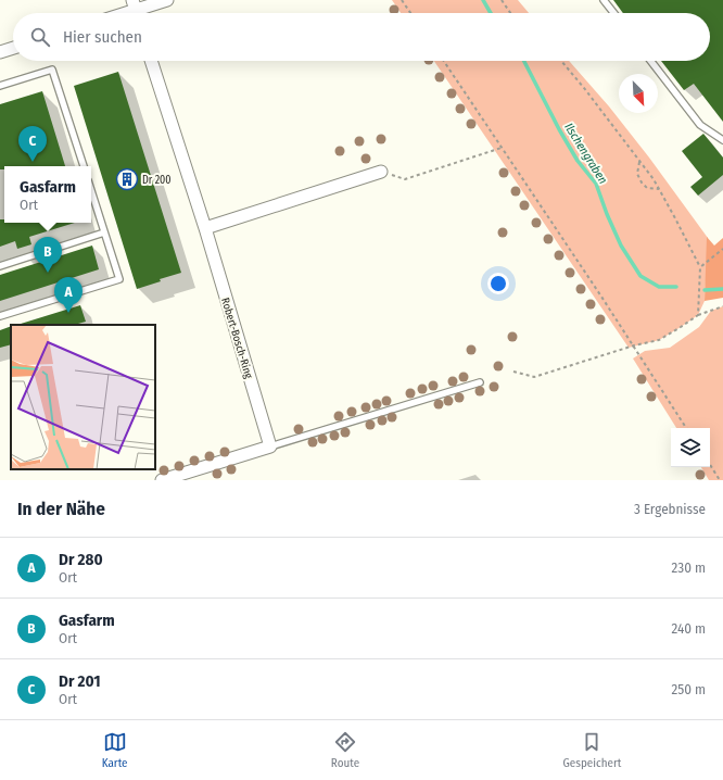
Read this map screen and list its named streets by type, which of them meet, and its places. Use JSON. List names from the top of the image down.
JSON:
{
  "streets": {
    "street": ["Robert-Bosch-Ring"]
  },
  "water": ["Ilschengraben"],
  "places": {
    "building": ["Dr 200"]
  },
  "north": "bottom right",
  "page": {
    "search": "Hier suchen",
    "pins": ["C", "B", "A"],
    "popup": ["Gasfarm", "Ort"],
    "heading": ["In der Nähe", "3 Ergebnisse"],
    "list": [
      {
        "mark": "A",
        "name": "Dr 280",
        "note": "Ort",
        "value": "230 m"
      },
      {
        "mark": "B",
        "name": "Gasfarm",
        "note": "Ort",
        "value": "240 m"
      },
      {
        "mark": "C",
        "name": "Dr 201",
        "note": "Ort",
        "value": "250 m"
      }
    ],
    "nav": ["Karte", "Route", "Gespeichert"]
  }
}
